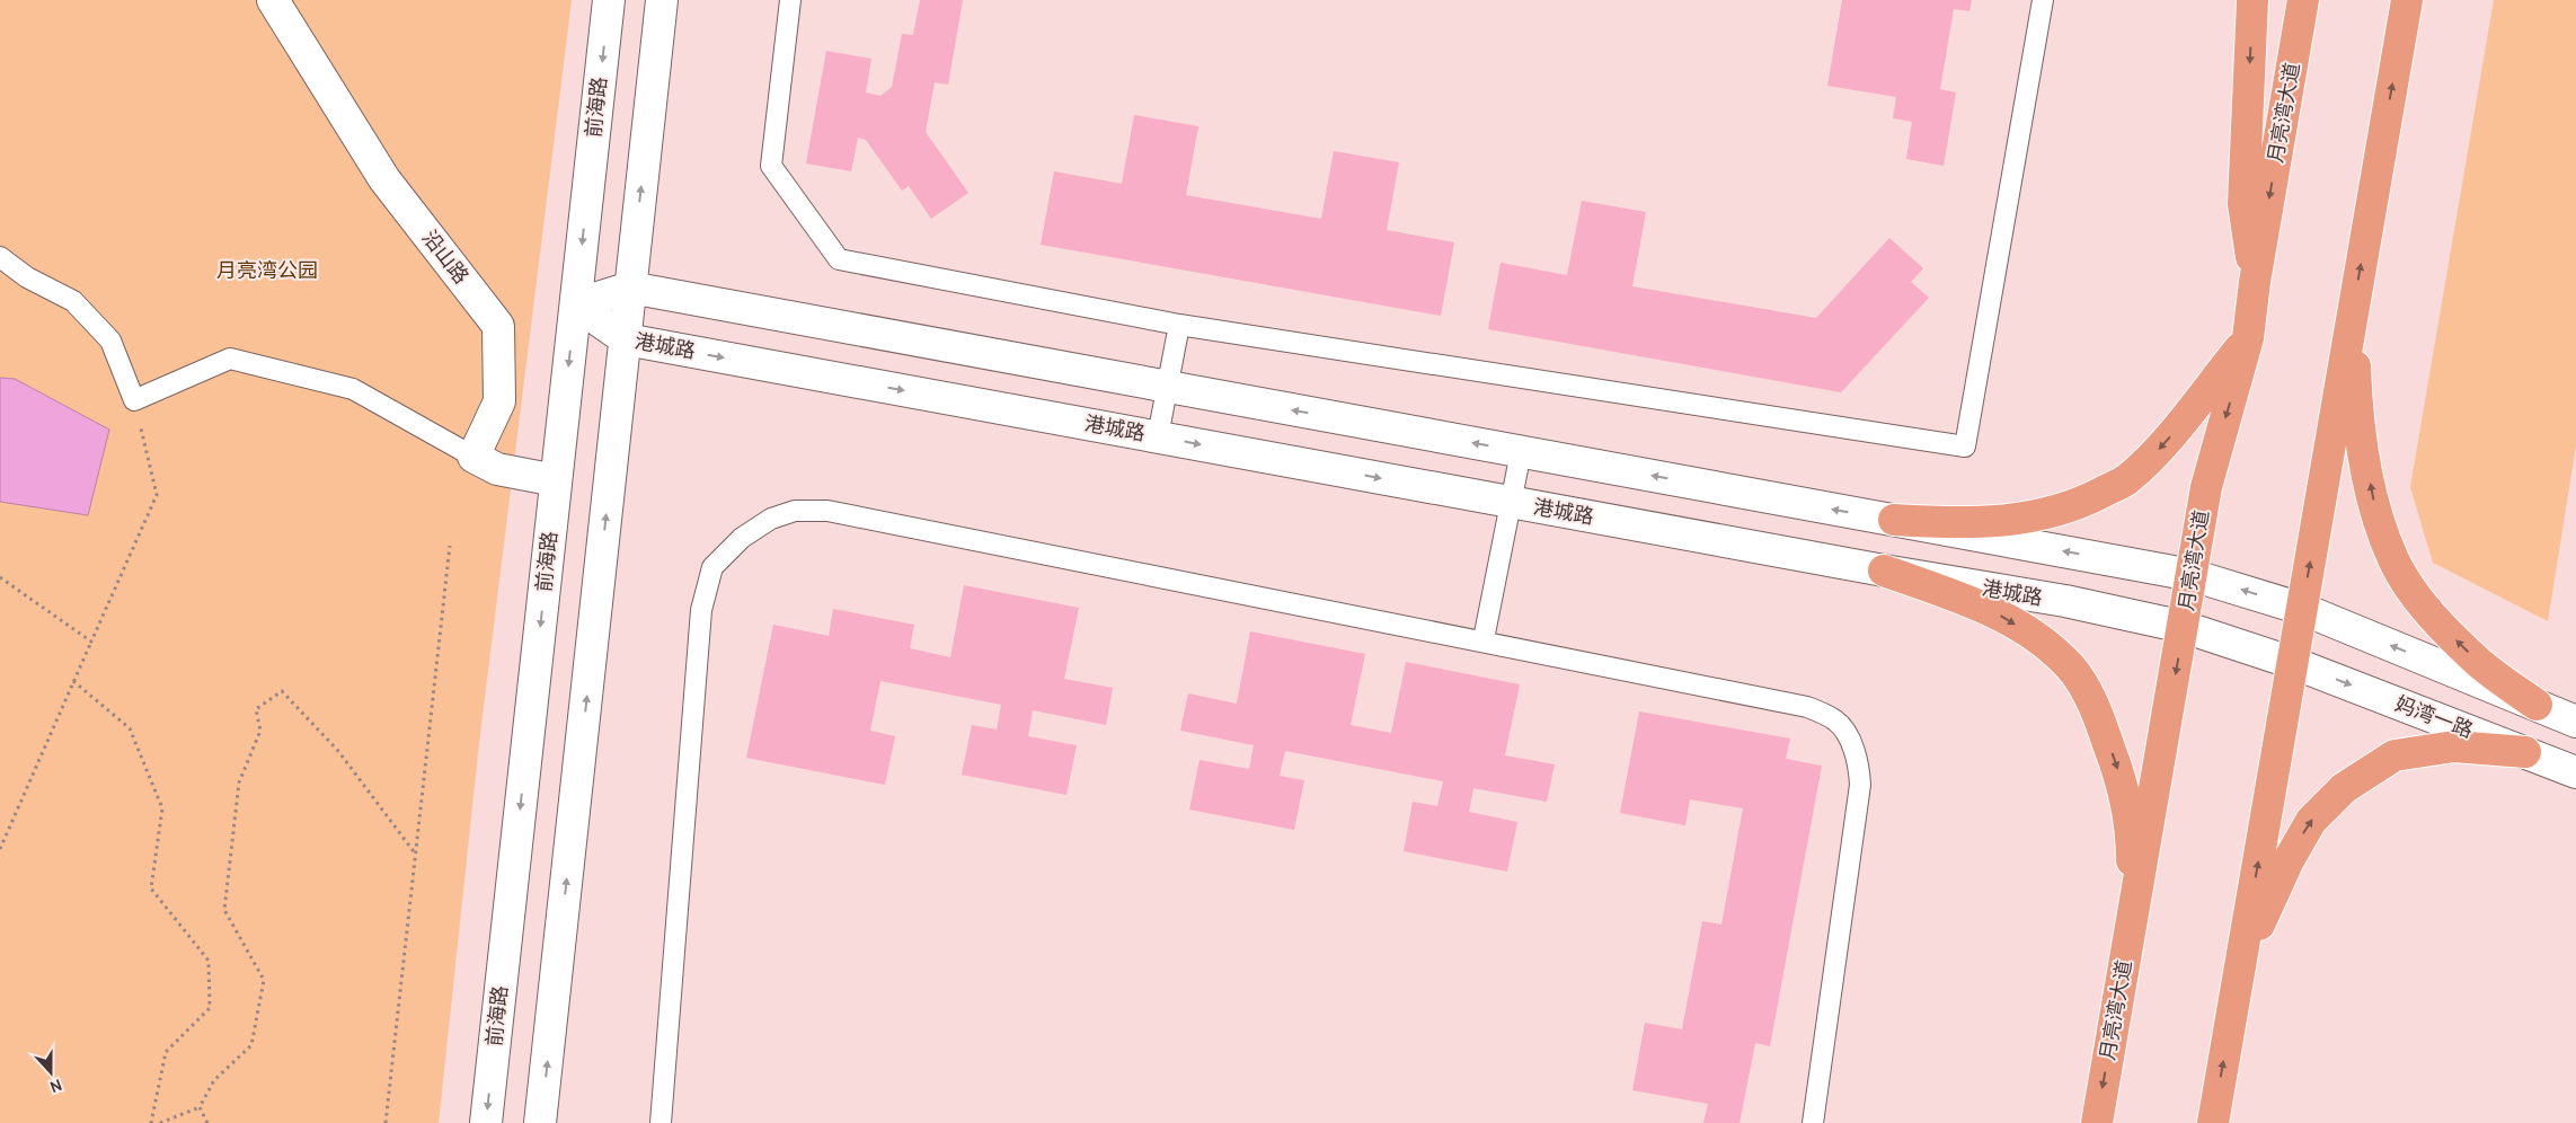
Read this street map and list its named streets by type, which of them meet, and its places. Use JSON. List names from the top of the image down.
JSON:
{
  "streets": {
    "main road": ["月亮湾大道"],
    "street": [
      "前海路",
      "沿山路",
      "港城路",
      "妈湾一路"
    ]
  },
  "crossings": [
    ["前海路", "港城路"],
    ["月亮湾大道", "港城路"],
    ["港城路", "妈湾一路"]
  ],
  "parks": ["月亮湾公园"],
  "north": "bottom"
}
